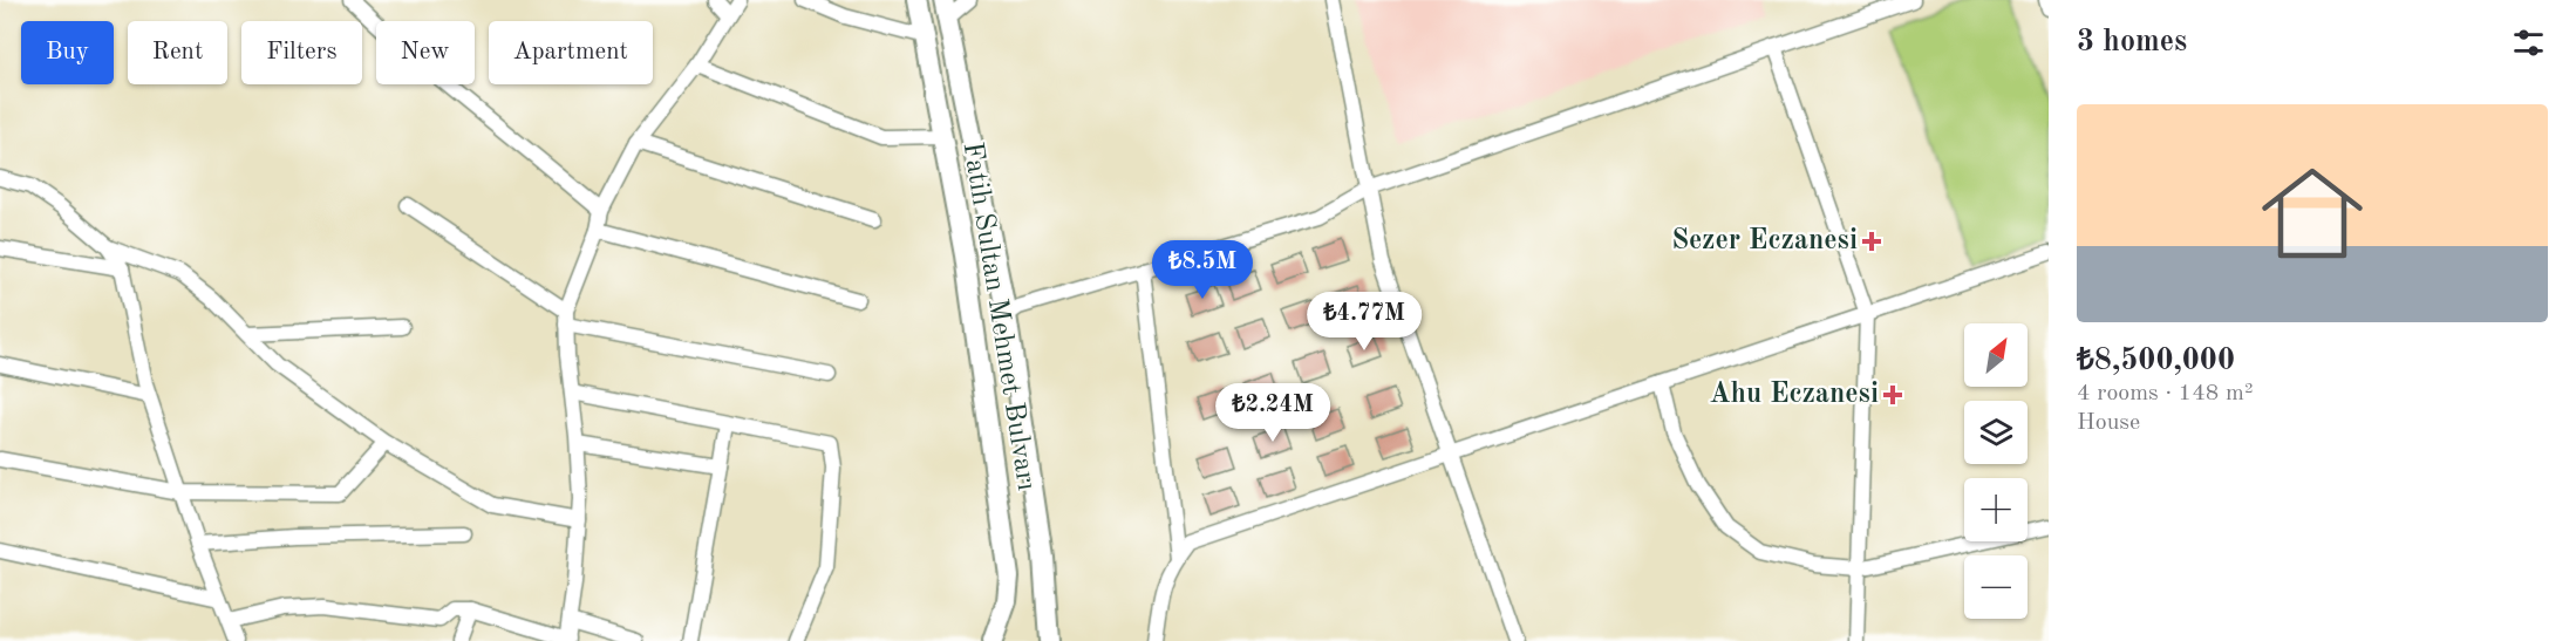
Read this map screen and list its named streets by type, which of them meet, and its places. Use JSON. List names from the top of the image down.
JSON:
{
  "streets": {
    "main road": ["Fatih Sultan Mehmet Bulvarı"]
  },
  "places": {
    "health": ["Sezer Eczanesi", "Ahu Eczanesi"]
  },
  "north": "top right",
  "page": {
    "heading": "3 homes",
    "chip": [
      "Buy",
      "Rent",
      "Filters",
      "New",
      "Apartment"
    ],
    "list": [
      {
        "name": "₺8,500,000",
        "note": "4 rooms · 148 m² · House"
      }
    ],
    "price": ["₺8.5M", "₺4.77M", "₺2.24M"],
    "map_buttons": ["+", "−"]
  }
}
